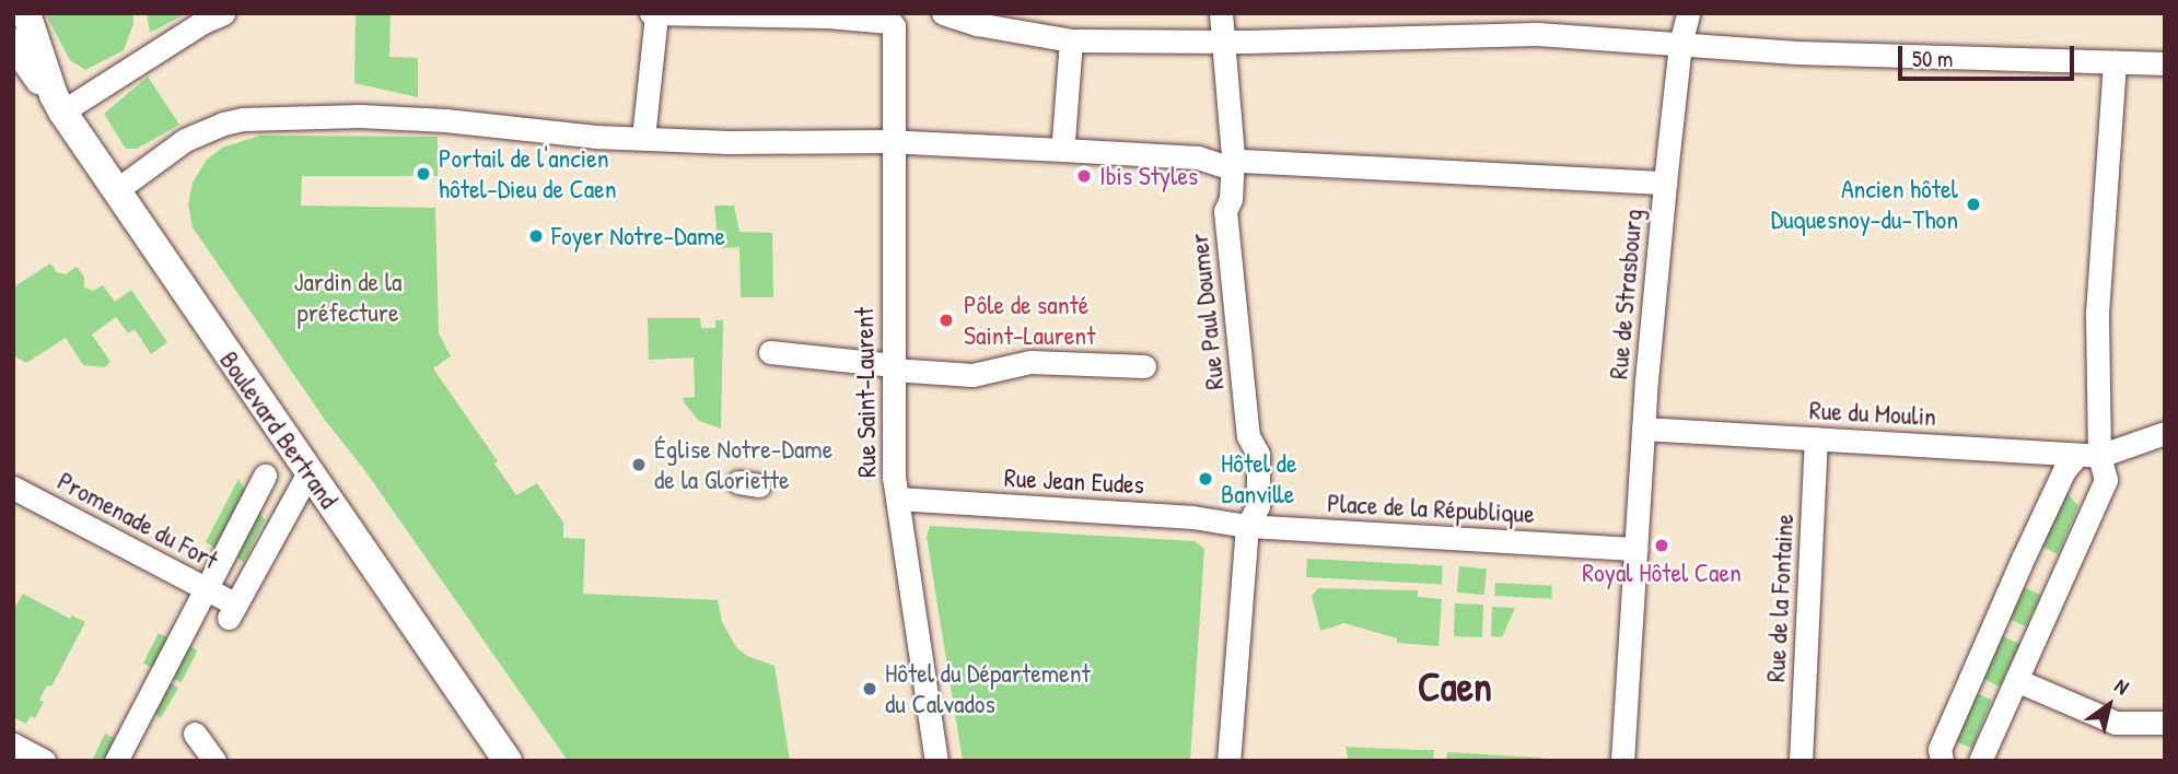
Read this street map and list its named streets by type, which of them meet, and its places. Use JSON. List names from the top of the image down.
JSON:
{
  "streets": {
    "main road": ["Boulevard Bertrand"],
    "street": [
      "Rue de Strasbourg",
      "Rue Paul Doumer",
      "Rue Saint-Laurent",
      "Rue du Moulin",
      "Rue Jean Eudes",
      "Place de la République",
      "Promenade du Fort",
      "Rue de la Fontaine"
    ]
  },
  "crossings": [
    ["Rue de Strasbourg", "Rue du Moulin"],
    ["Rue de Strasbourg", "Place de la République"],
    ["Rue Paul Doumer", "Rue Jean Eudes"],
    ["Rue Paul Doumer", "Place de la République"],
    ["Rue Saint-Laurent", "Rue Jean Eudes"],
    ["Rue du Moulin", "Rue de la Fontaine"],
    ["Boulevard Bertrand", "Promenade du Fort"],
    ["Rue Jean Eudes", "Place de la République"]
  ],
  "districts": ["Caen"],
  "parks": ["Jardin de la préfecture"],
  "places": [
    "Portail de l'ancien hôtel-Dieu de Caen",
    "Ibis Styles",
    "Ancien hôtel Duquesnoy-du-Thon",
    "Foyer Notre-Dame",
    "Pôle de santé Saint-Laurent",
    "Église Notre-Dame de la Gloriette",
    "Hôtel de Banville",
    "Royal Hôtel Caen",
    "Hôtel du Département du Calvados"
  ],
  "scale_bar": "50 m",
  "north": "top right"
}
